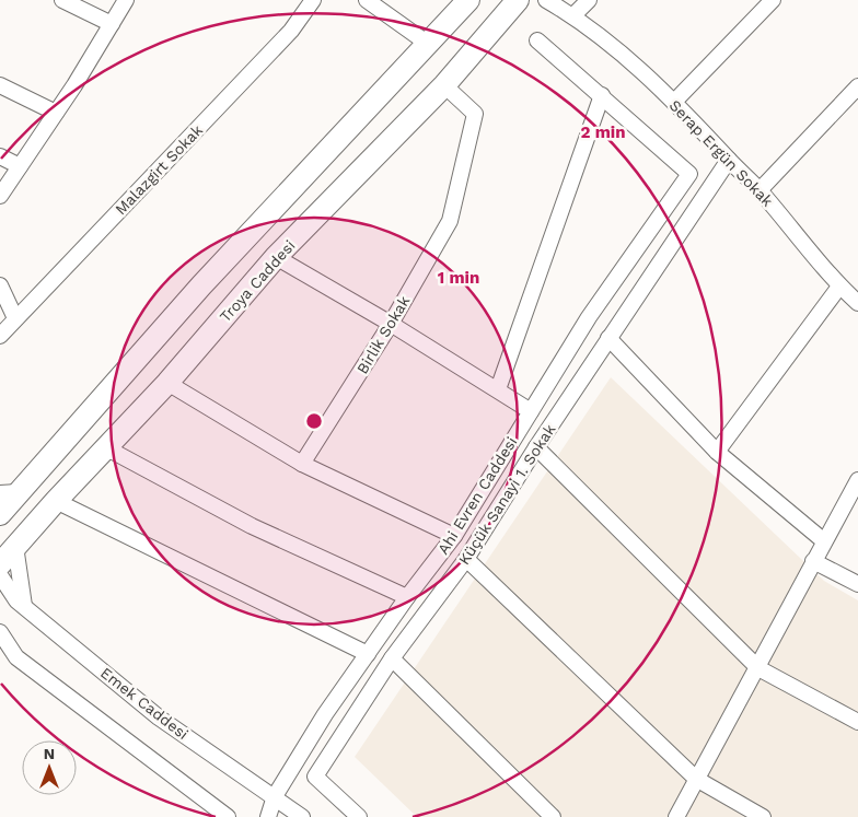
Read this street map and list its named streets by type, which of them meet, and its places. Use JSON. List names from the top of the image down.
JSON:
{
  "streets": {
    "main road": ["Troya Caddesi"],
    "street": [
      "Serap Ergün Sokak",
      "Malazgirt Sokak",
      "Birlik Sokak",
      "Küçük Sanayi 1. Sokak",
      "Ahi Evren Caddesi",
      "Emek Caddesi"
    ]
  },
  "crossings": [
    ["Serap Ergün Sokak", "Küçük Sanayi 1. Sokak"],
    ["Troya Caddesi", "Birlik Sokak"],
    ["Ahi Evren Caddesi", "Emek Caddesi"]
  ],
  "north": "top",
  "rings": ["2 min", "1 min"]
}
